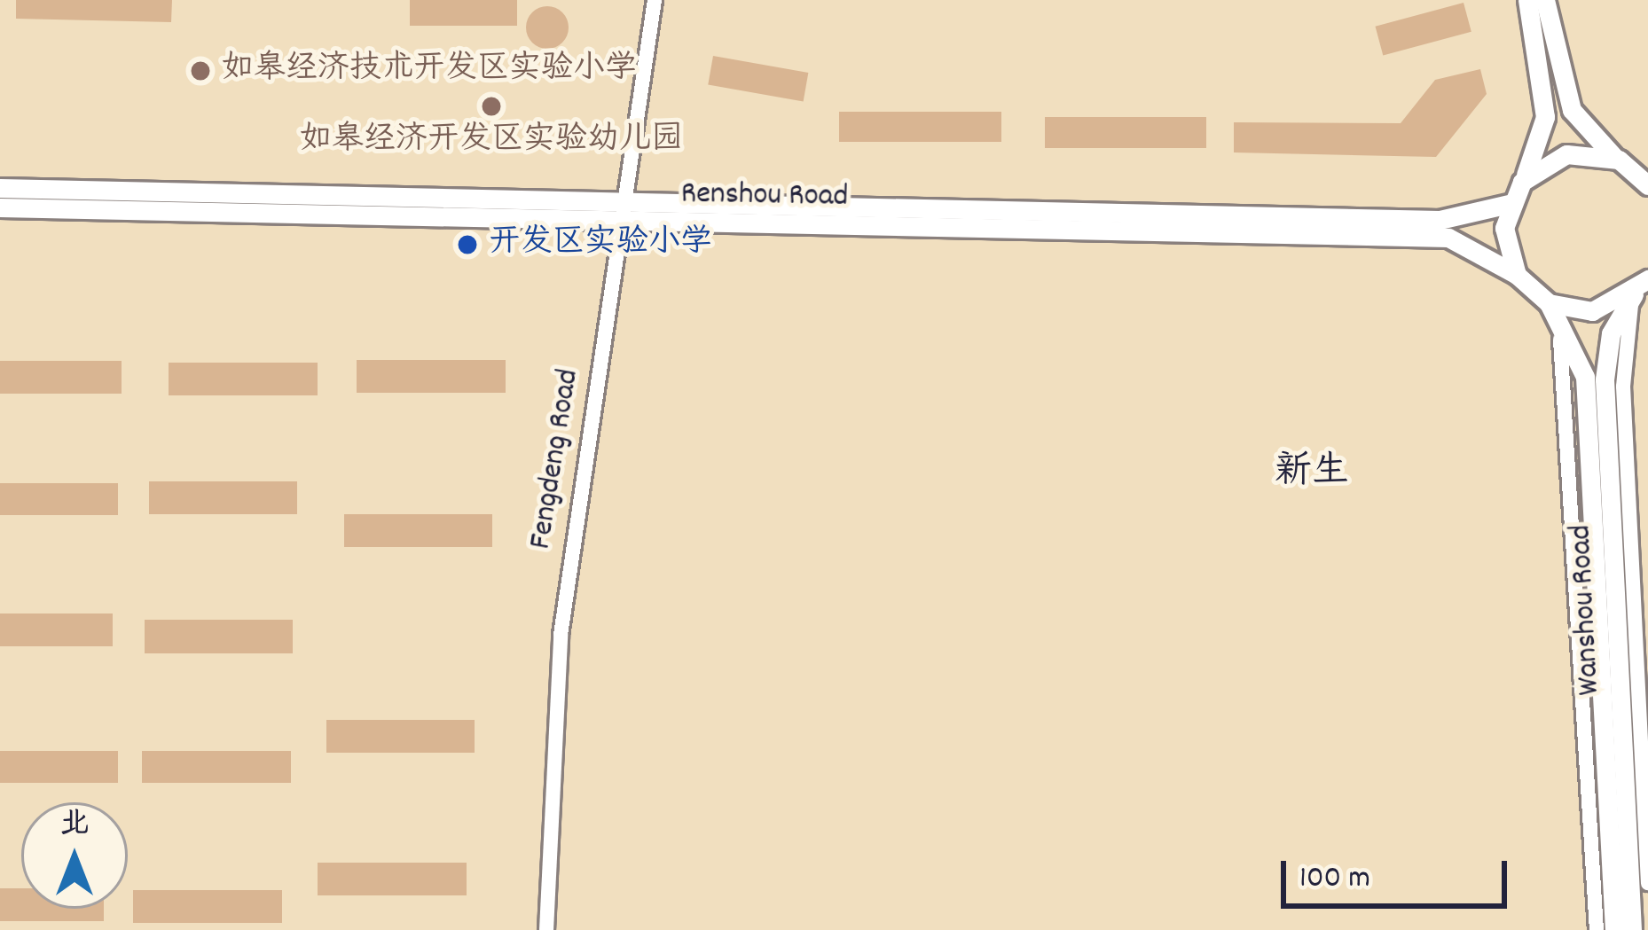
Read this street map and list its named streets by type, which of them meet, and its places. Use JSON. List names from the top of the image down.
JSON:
{
  "streets": {
    "main road": ["Renshou Road", "Wanshou Road"],
    "street": ["Fengdeng Road"]
  },
  "crossings": [
    ["Renshou Road", "Fengdeng Road"],
    ["Renshou Road", "Wanshou Road"]
  ],
  "districts": ["新生"],
  "places": ["如皋经济技术开发区实验小学", "如皋经济开发区实验幼儿园", "开发区实验小学"],
  "scale_bar": "100 m",
  "north": "top"
}
